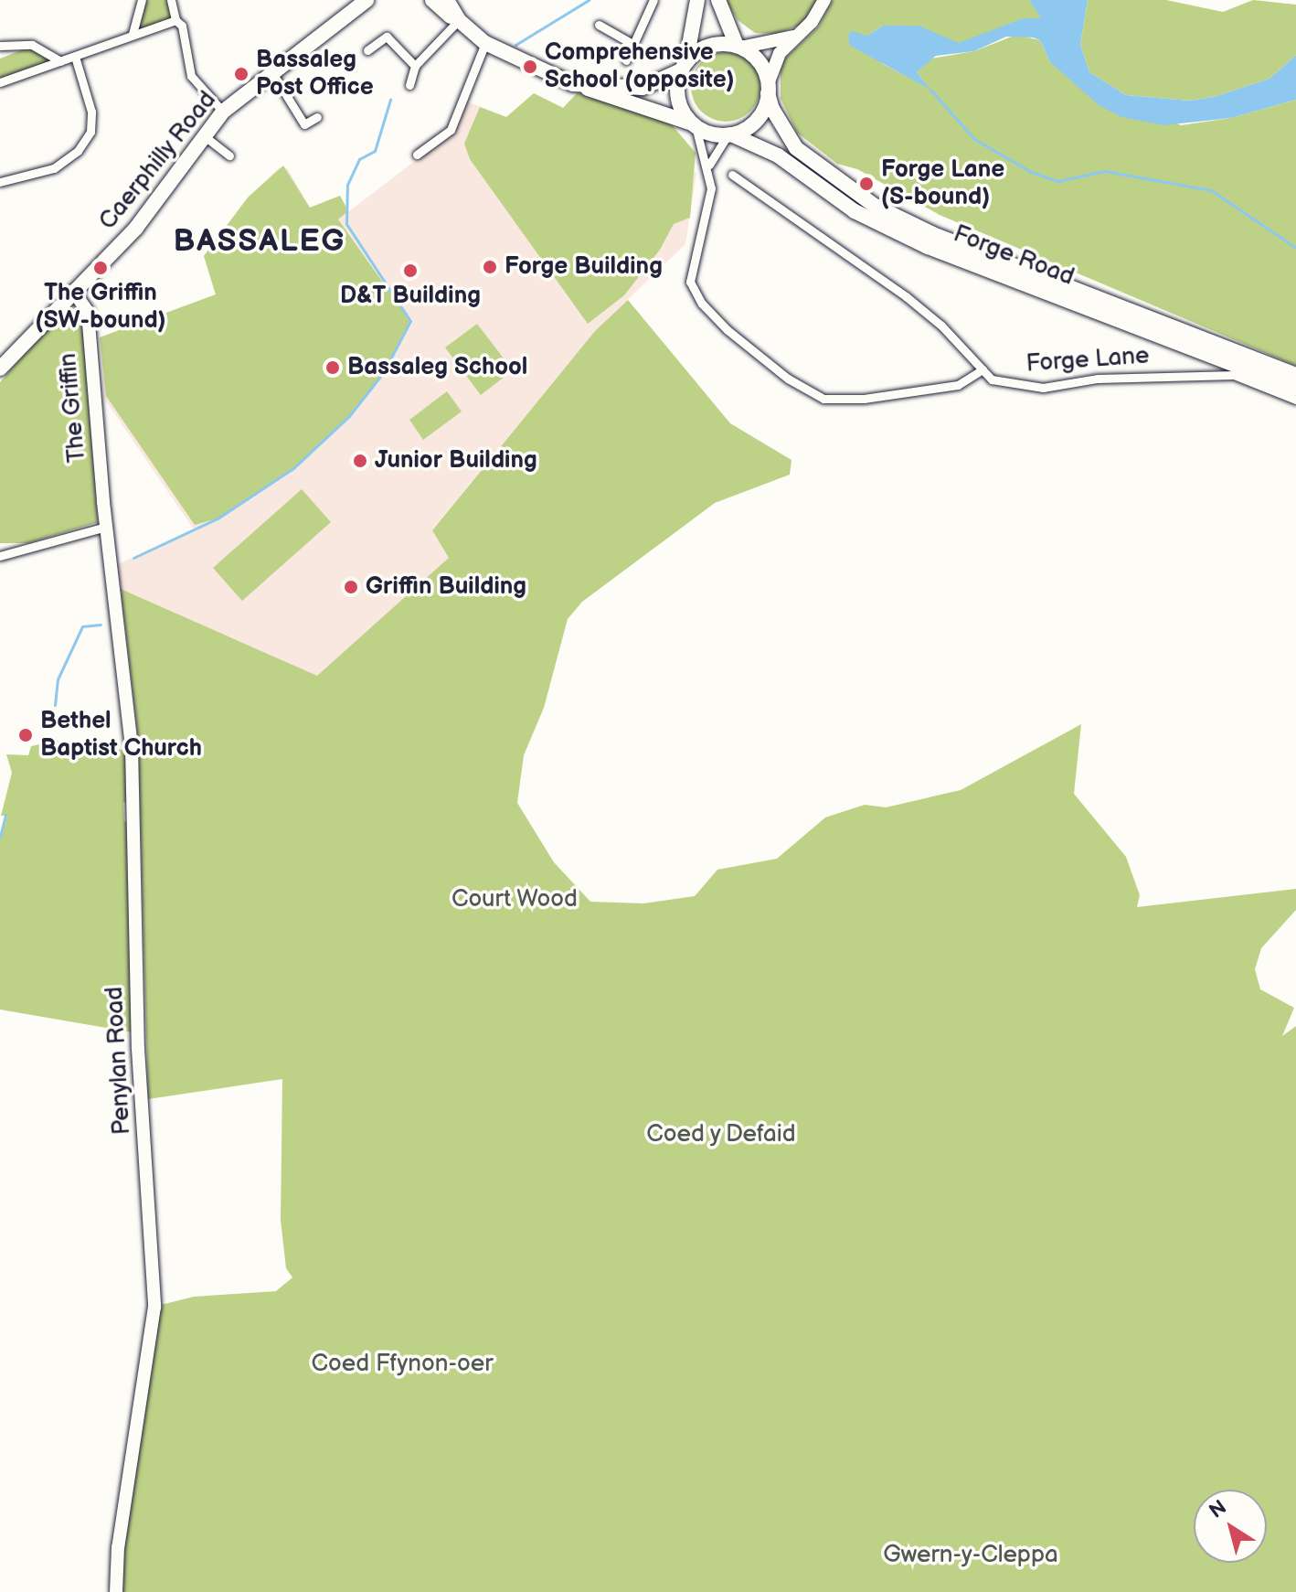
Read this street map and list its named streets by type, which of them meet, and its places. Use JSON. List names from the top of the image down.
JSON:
{
  "streets": {
    "main road": ["Caerphilly Road", "Forge Road"],
    "street": ["Forge Lane", "The Griffin", "Penylan Road"]
  },
  "crossings": [
    ["Caerphilly Road", "The Griffin"],
    ["The Griffin", "Penylan Road"]
  ],
  "districts": ["BASSALEG"],
  "parks": [
    "Court Wood",
    "Coed y Defaid",
    "Coed Ffynon-oer",
    "Gwern-y-Cleppa"
  ],
  "places": [
    "Comprehensive School (opposite)",
    "Bassaleg Post Office",
    "Forge Lane (S-bound)",
    "Forge Building",
    "The Griffin (SW-bound)",
    "D&T Building",
    "Bassaleg School",
    "Junior Building",
    "Griffin Building",
    "Bethel Baptist Church"
  ],
  "north": "top left"
}
